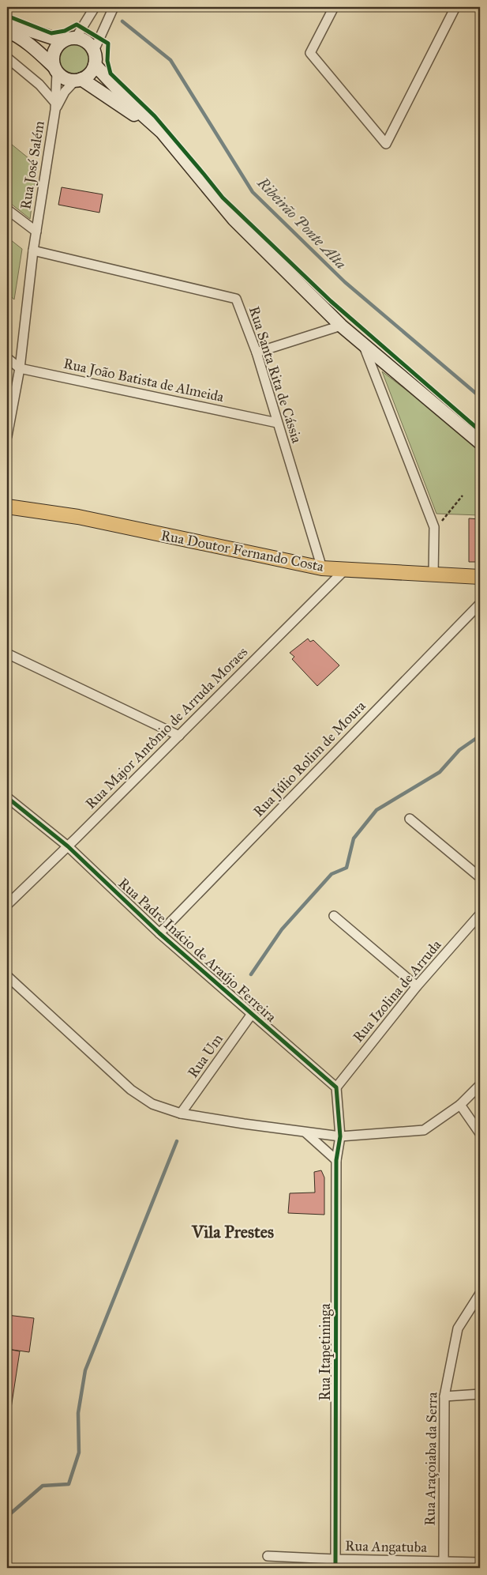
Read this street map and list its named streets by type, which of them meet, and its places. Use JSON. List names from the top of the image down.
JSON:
{
  "streets": {
    "main road": ["Rua Doutor Fernando Costa"],
    "street": [
      "Rua José Salém",
      "Rua Santa Rita de Cássia",
      "Rua João Batista de Almeida",
      "Rua Major Antônio de Arruda Moraes",
      "Rua Júlio Rolim de Moura",
      "Rua Padre Inácio de Araújo Ferreira",
      "Rua Izolina de Arruda",
      "Rua Um",
      "Rua Itapetininga",
      "Rua Araçoiaba da Serra",
      "Rua Angatuba"
    ]
  },
  "crossings": [
    ["Rua José Salém", "Rua Santa Rita de Cássia"],
    ["Rua José Salém", "Rua João Batista de Almeida"],
    ["Rua Santa Rita de Cássia", "Rua João Batista de Almeida"],
    ["Rua Santa Rita de Cássia", "Rua Doutor Fernando Costa"],
    ["Rua Doutor Fernando Costa", "Rua Major Antônio de Arruda Moraes"],
    ["Rua Major Antônio de Arruda Moraes", "Rua Padre Inácio de Araújo Ferreira"],
    ["Rua Júlio Rolim de Moura", "Rua Padre Inácio de Araújo Ferreira"],
    ["Rua Padre Inácio de Araújo Ferreira", "Rua Izolina de Arruda"],
    ["Rua Padre Inácio de Araújo Ferreira", "Rua Um"],
    ["Rua Itapetininga", "Rua Angatuba"],
    ["Rua Araçoiaba da Serra", "Rua Angatuba"]
  ],
  "districts": ["Vila Prestes"],
  "water": ["Ribeirão Ponte Alta"]
}
